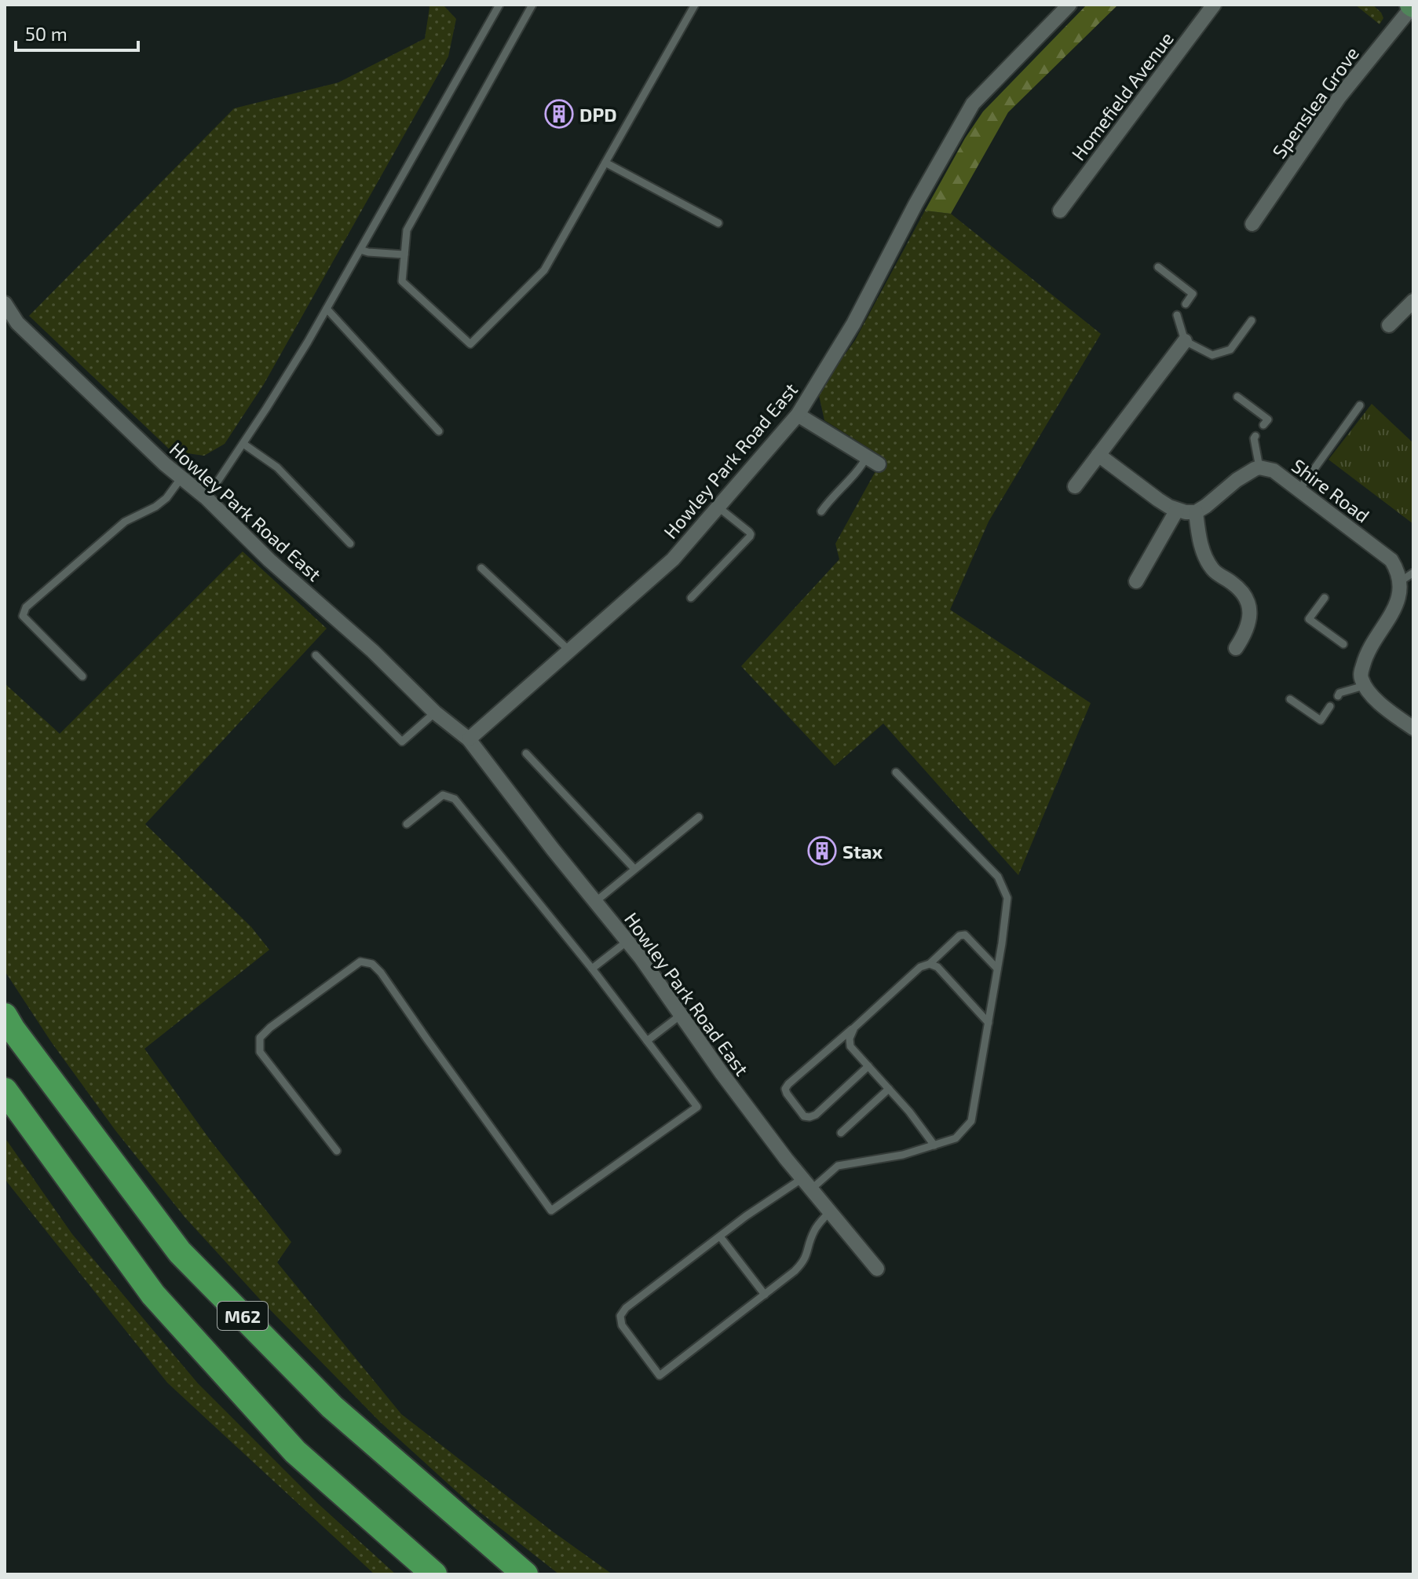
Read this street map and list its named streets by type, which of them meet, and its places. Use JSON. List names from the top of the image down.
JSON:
{
  "streets": {
    "highway": ["M62"],
    "street": [
      "Homefield Avenue",
      "Spenslea Grove",
      "Howley Park Road East",
      "Shire Road"
    ]
  },
  "places": {
    "building": ["DPD", "Stax"]
  },
  "scale_bar": "50 m"
}
